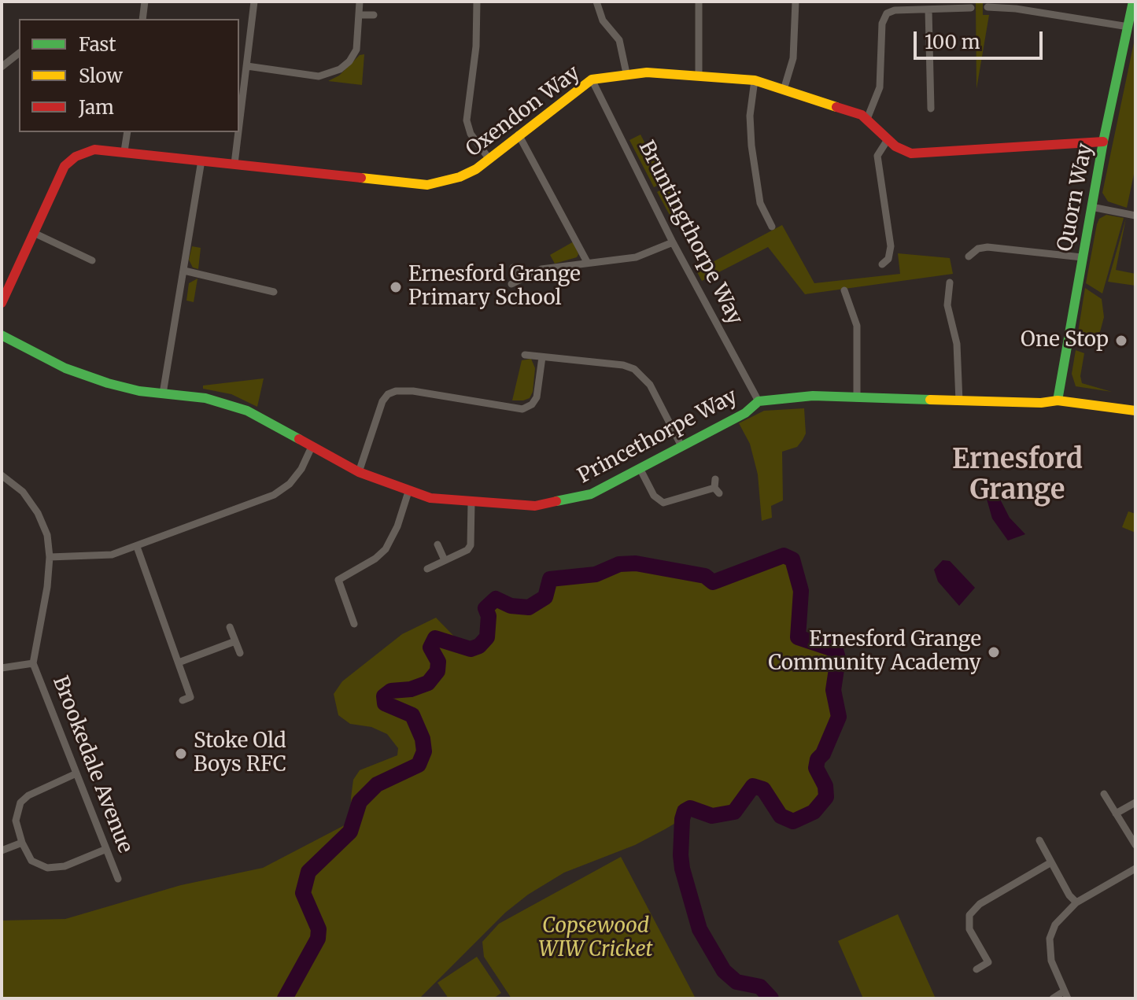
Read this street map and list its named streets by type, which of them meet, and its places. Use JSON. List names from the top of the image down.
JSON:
{
  "streets": {
    "street": [
      "Oxendon Way",
      "Quorn Way",
      "Bruntingthorpe Way",
      "Princethorpe Way",
      "Brookedale Avenue"
    ]
  },
  "crossings": [
    ["Oxendon Way", "Quorn Way"],
    ["Oxendon Way", "Bruntingthorpe Way"],
    ["Quorn Way", "Princethorpe Way"],
    ["Bruntingthorpe Way", "Princethorpe Way"]
  ],
  "districts": ["Ernesford Grange"],
  "parks": ["Copsewood WIW Cricket"],
  "places": [
    "Ernesford Grange Primary School",
    "One Stop",
    "Ernesford Grange Community Academy",
    "Stoke Old Boys RFC"
  ],
  "legend": ["Fast", "Slow", "Jam"],
  "scale_bar": "100 m"
}
